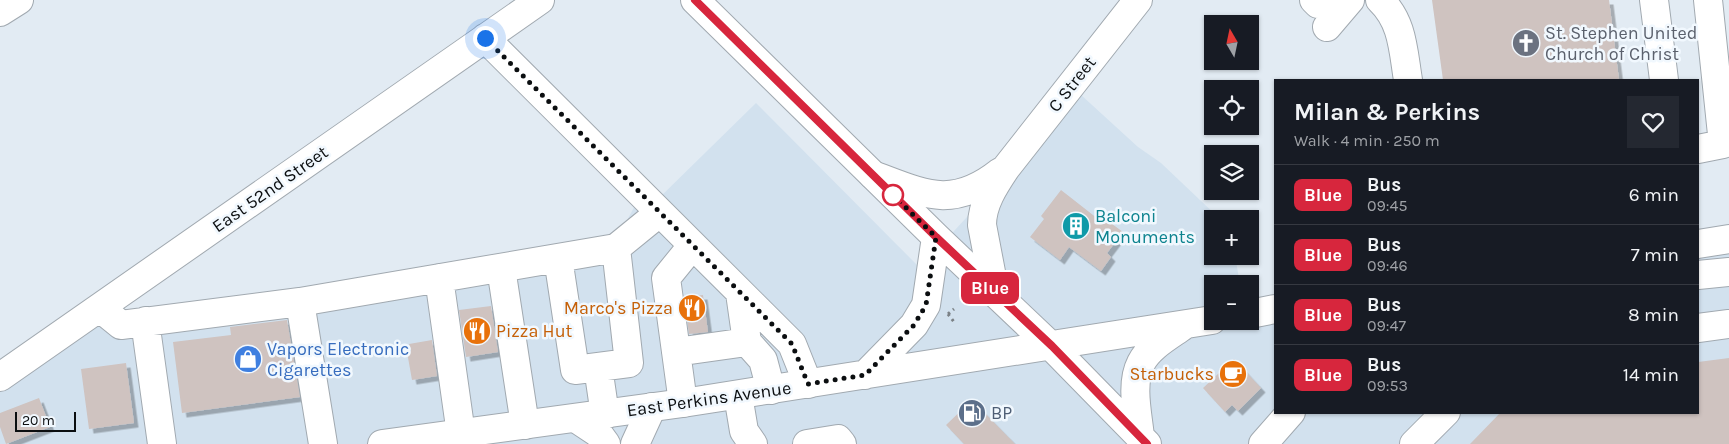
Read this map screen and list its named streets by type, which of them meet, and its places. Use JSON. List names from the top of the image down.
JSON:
{
  "streets": {
    "main road": ["C Street", "East 52nd Street", "East Perkins Avenue"]
  },
  "places": {
    "church": ["St. Stephen United Church of Christ"],
    "building": ["Balconi Monuments"],
    "restaurant": ["Marco's Pizza", "Pizza Hut"],
    "shop": ["Vapors Electronic Cigarettes"],
    "cafe": ["Starbucks"],
    "fuel station": ["BP"]
  },
  "lines": ["bus line Blue"],
  "scale_bar": "20 m",
  "north": "top",
  "page": {
    "on_map": "Blue",
    "map_buttons": ["+", "−"],
    "heading": ["Milan & Perkins", "Walk · 4 min · 250 m"],
    "list": [
      {
        "mark": "Blue",
        "name": "Bus",
        "note": "09:45",
        "value": "6 min"
      },
      {
        "mark": "Blue",
        "name": "Bus",
        "note": "09:46",
        "value": "7 min"
      },
      {
        "mark": "Blue",
        "name": "Bus",
        "note": "09:47",
        "value": "8 min"
      },
      {
        "mark": "Blue",
        "name": "Bus",
        "note": "09:53",
        "value": "14 min"
      }
    ],
    "scale": "20 m"
  }
}
